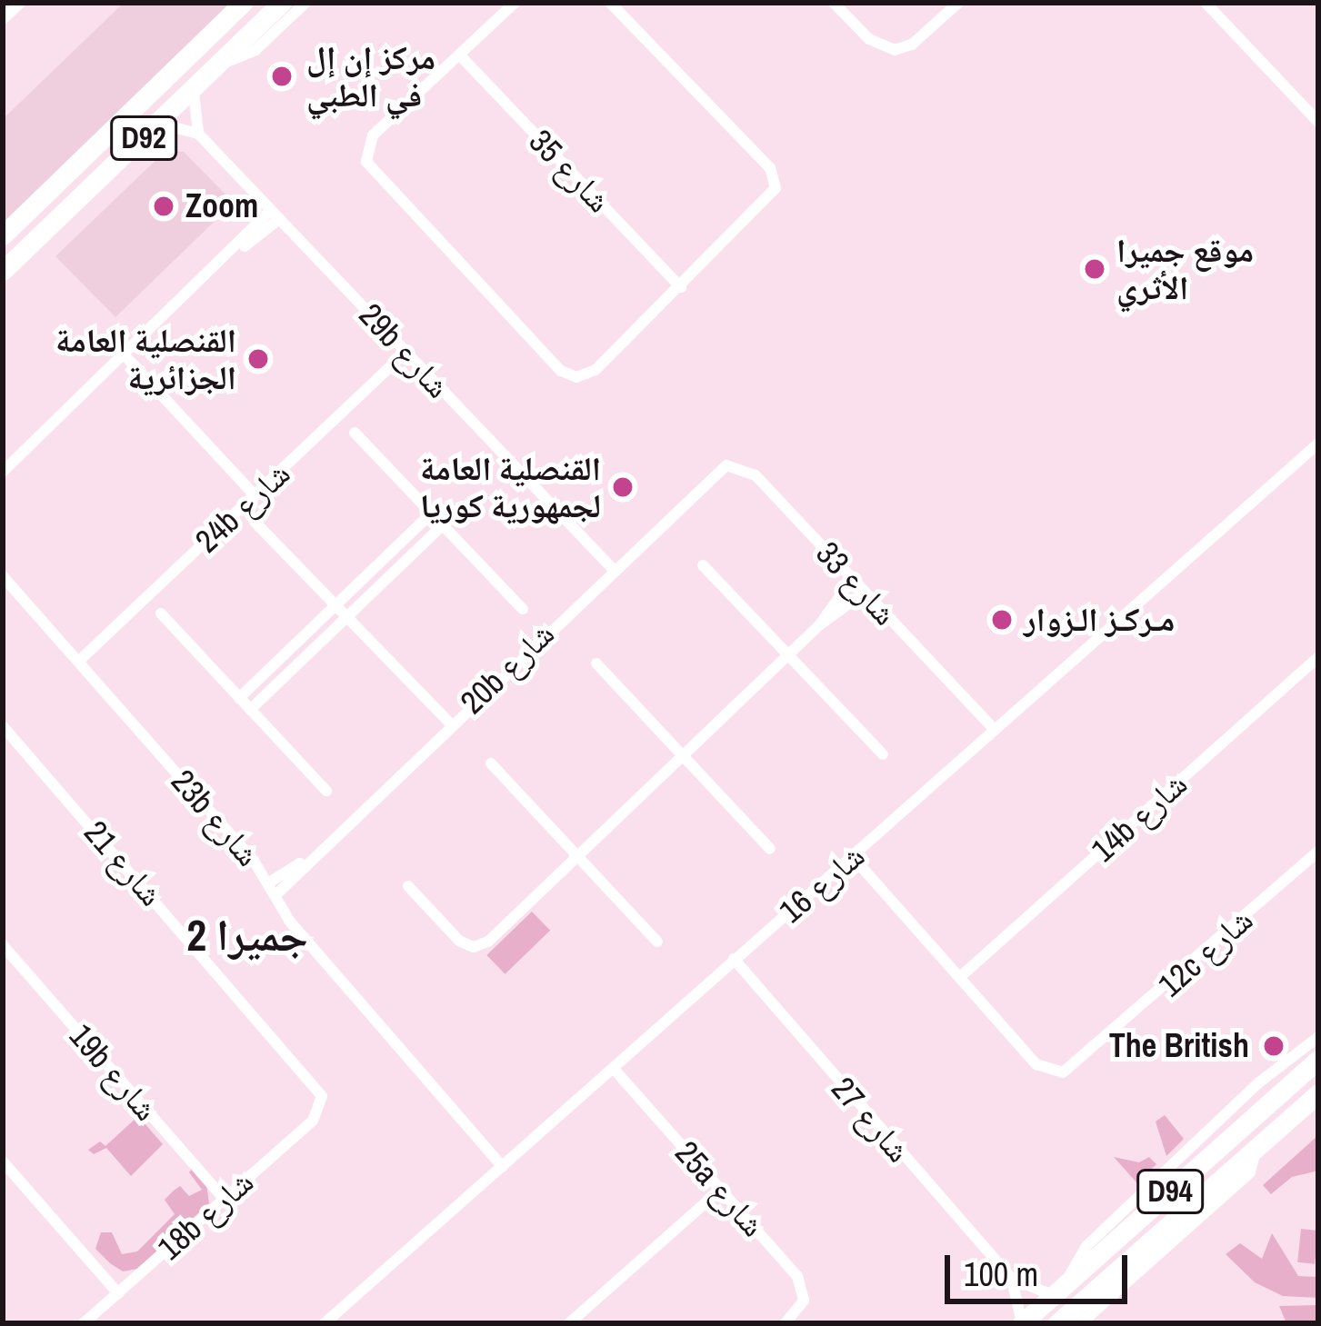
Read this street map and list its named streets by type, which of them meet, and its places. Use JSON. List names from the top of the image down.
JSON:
{
  "streets": {
    "main road": ["D92", "D94"],
    "street": [
      "شارع 35",
      "29b شارع",
      "24b شارع",
      "شارع 33",
      "20b شارع",
      "14b شارع",
      "23b شارع",
      "شارع 21",
      "شارع 16",
      "12c شارع",
      "19b شارع",
      "شارع 27",
      "25a شارع",
      "18b شارع"
    ]
  },
  "crossings": [
    ["29b شارع", "24b شارع"],
    ["29b شارع", "20b شارع"],
    ["24b شارع", "23b شارع"],
    ["شارع 33", "20b شارع"],
    ["شارع 33", "شارع 16"],
    ["20b شارع", "23b شارع"],
    ["14b شارع", "12c شارع"],
    ["23b شارع", "شارع 16"],
    ["شارع 21", "18b شارع"],
    ["شارع 16", "شارع 27"],
    ["شارع 16", "25a شارع"],
    ["19b شارع", "18b شارع"],
    ["شارع 27", "D94"]
  ],
  "districts": ["جميرا 2"],
  "places": [
    "مركز إن إل في الطبي",
    "Zoom",
    "موقع جميرا الأثري",
    "القنصلية العامة الجزائرية",
    "القنصلية العامة لجمهورية كوريا",
    "مـركـز الـزوار",
    "The British"
  ],
  "scale_bar": "100 m"
}
